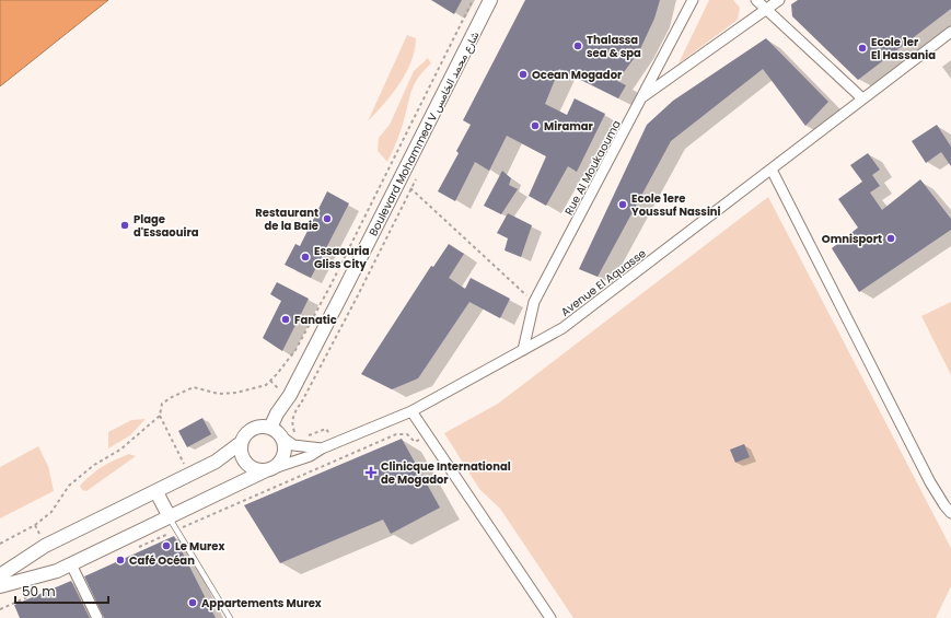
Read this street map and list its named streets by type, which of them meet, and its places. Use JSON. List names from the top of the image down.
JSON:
{
  "streets": {
    "street": ["Boulevard Mohammed V شارع محمد الخامس", "Rue Al Moukaouma", "Avenue El Aquasse"]
  },
  "crossings": [
    ["Rue Al Moukaouma", "Avenue El Aquasse"]
  ],
  "places": {
    "other": [
      "Thalassa sea & spa",
      "Ecole 1er El Hassania",
      "Ocean Mogador",
      "Miramar",
      "Ecole 1ere Youssuf Nassini",
      "Restaurant de la Baie",
      "Plage d'Essaouira",
      "Omnisport",
      "Essaouria Gliss City",
      "Fanatic",
      "Le Murex",
      "Café Océan",
      "Appartements Murex"
    ],
    "health": ["Clinicque International de Mogador"]
  },
  "scale_bar": "50 m"
}
